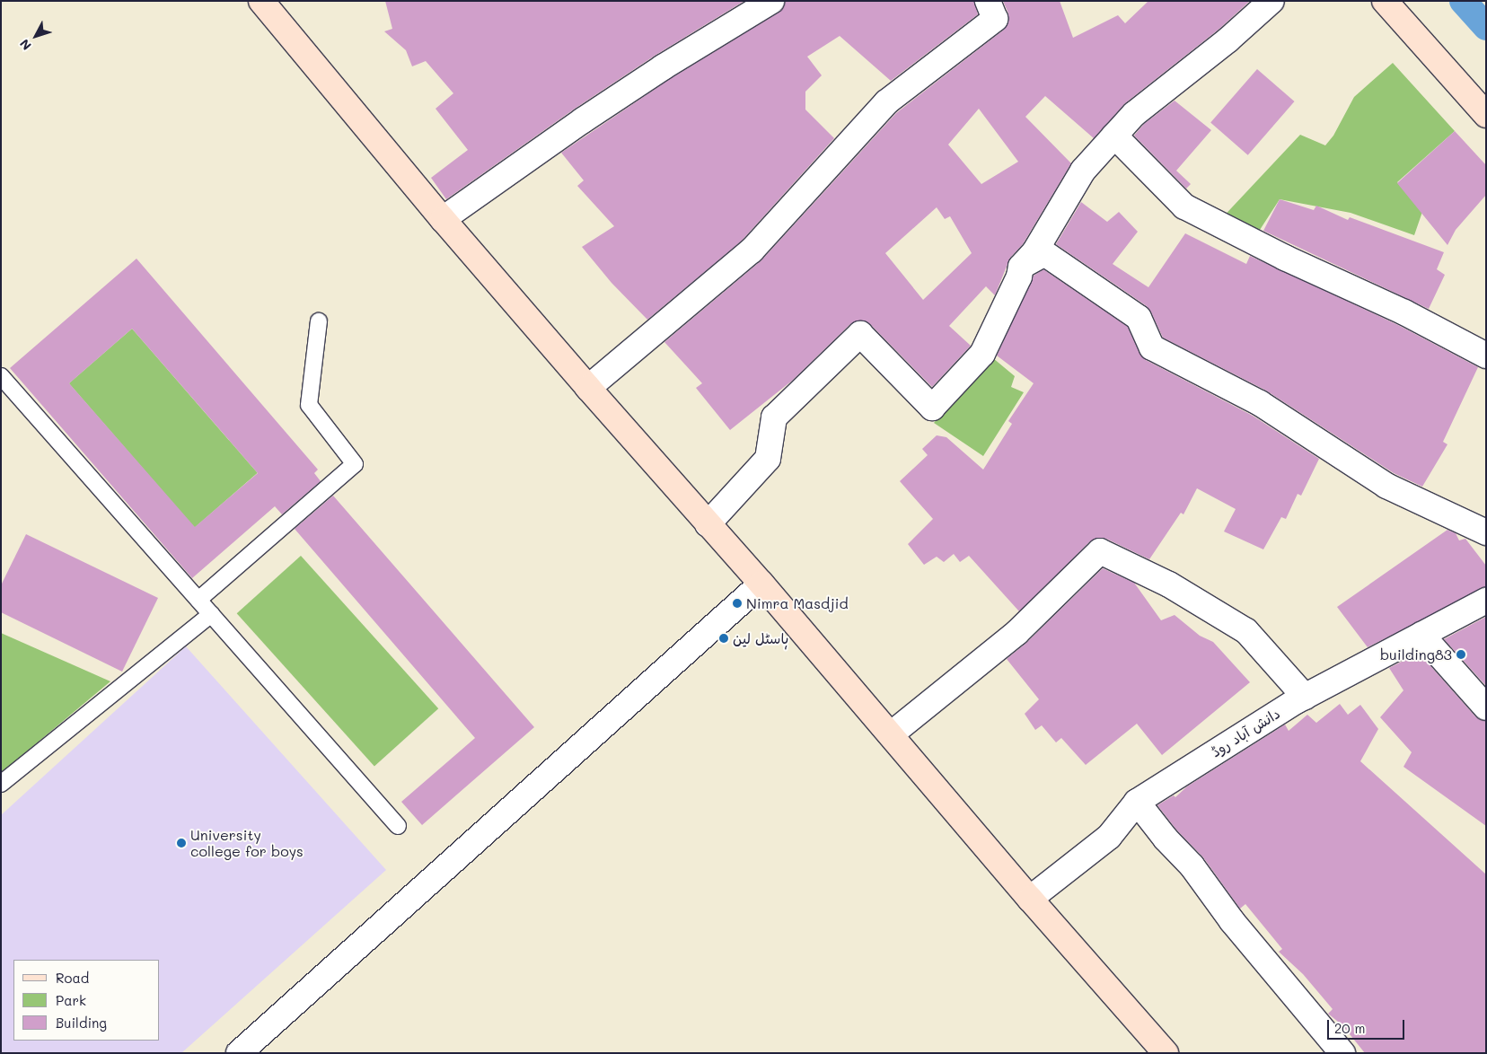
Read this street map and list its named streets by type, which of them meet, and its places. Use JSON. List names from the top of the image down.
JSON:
{
  "streets": {
    "street": ["دانش آباد روڈ"]
  },
  "places": [
    "Nimra Masdjid",
    "ہاسٹل لین",
    "building83",
    "University college for boys"
  ],
  "legend": ["Road", "Park", "Building"],
  "scale_bar": "20 m",
  "north": "bottom left"
}
